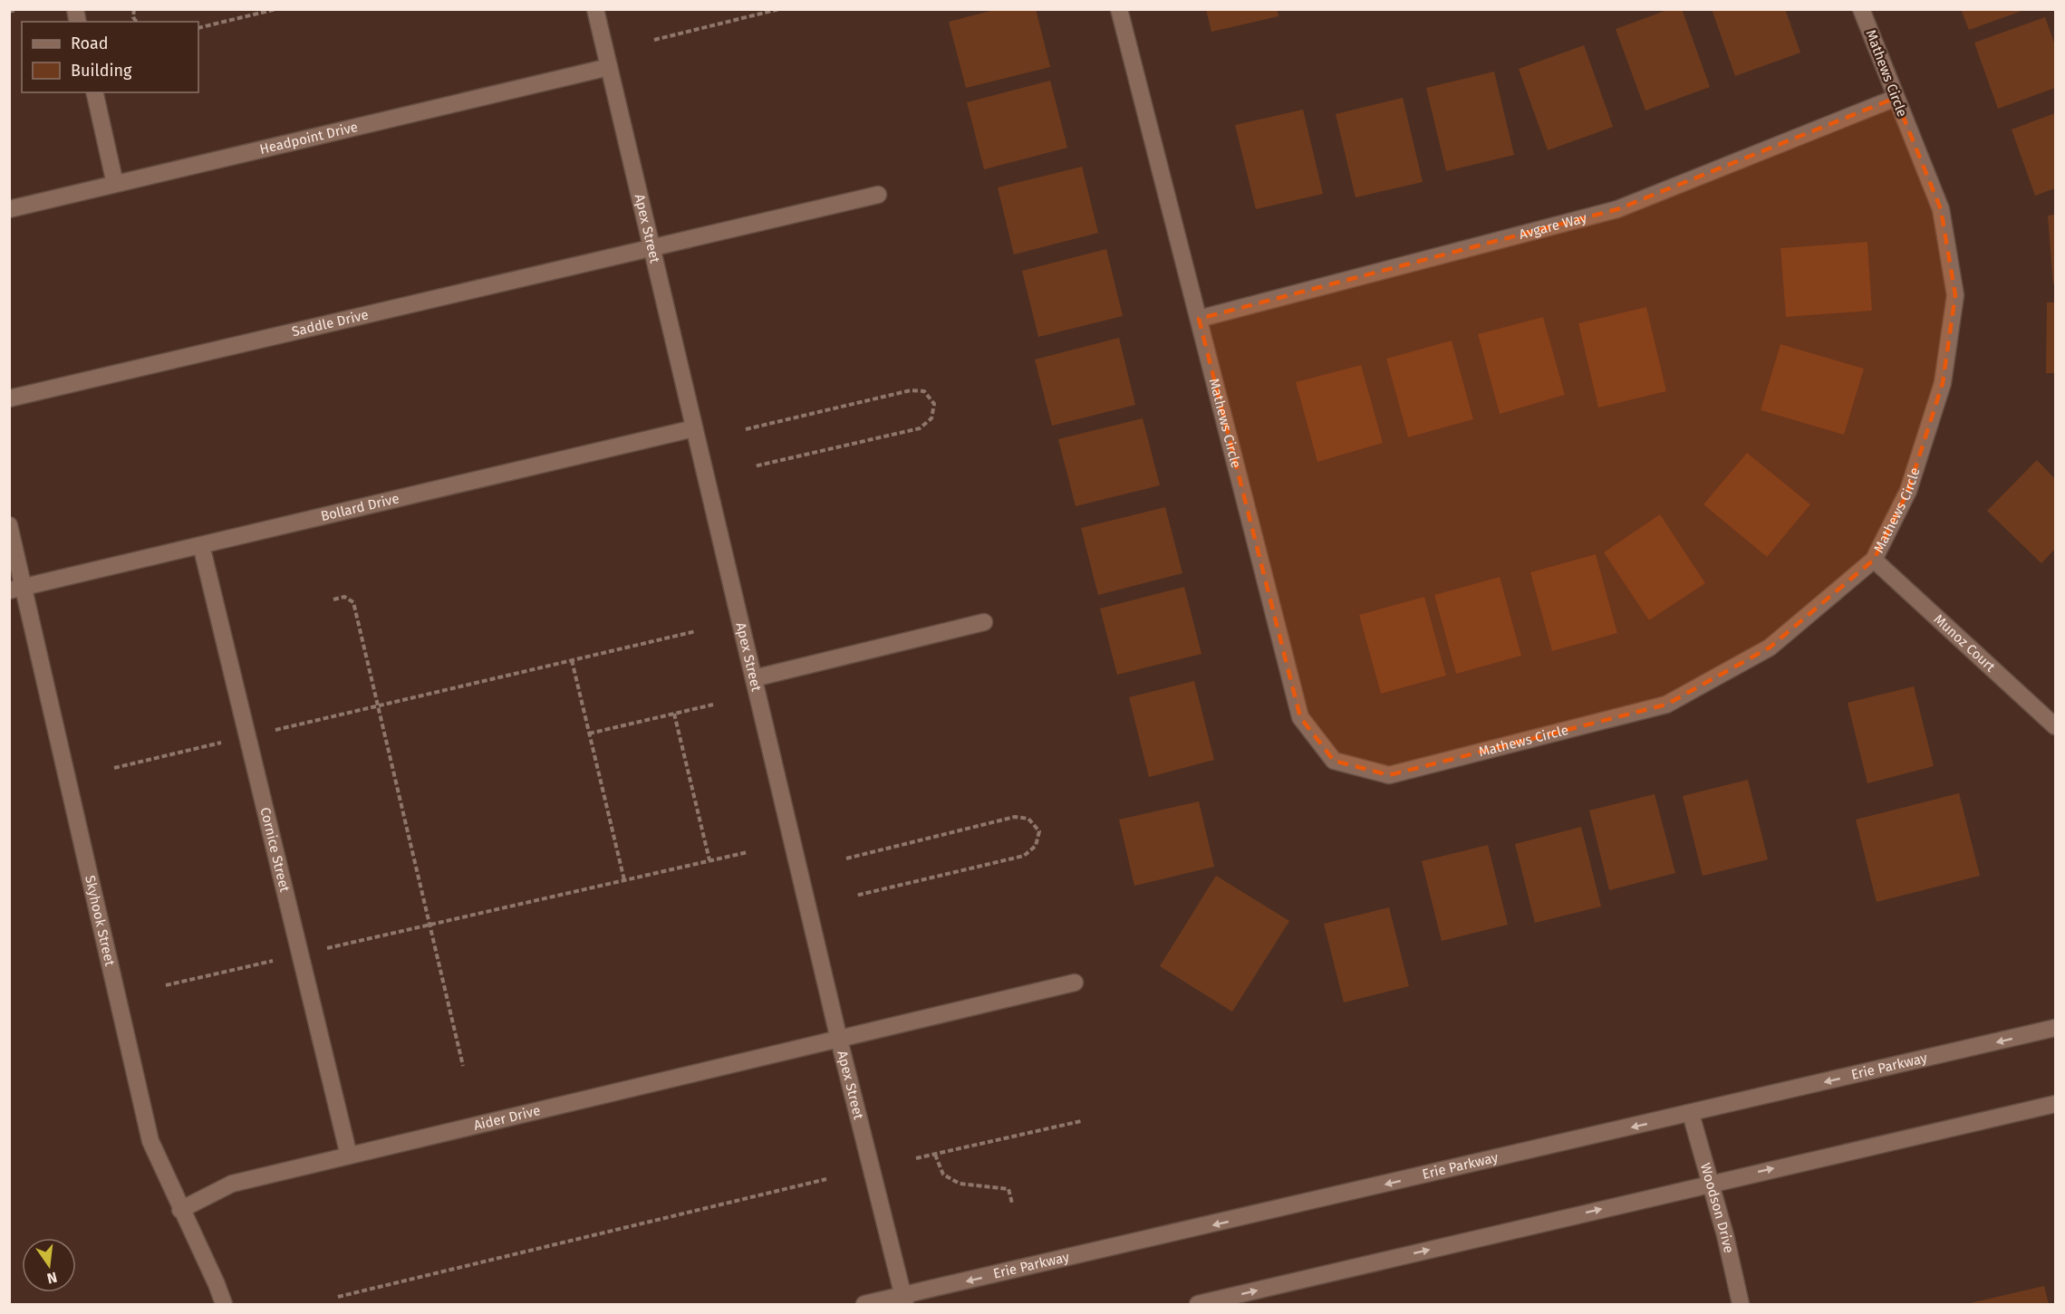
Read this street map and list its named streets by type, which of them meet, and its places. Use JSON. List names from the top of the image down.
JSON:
{
  "streets": {
    "street": [
      "Mathews Circle",
      "Headpoint Drive",
      "Avgare Way",
      "Apex Street",
      "Saddle Drive",
      "Bollard Drive",
      "Munoz Court",
      "Cornice Street",
      "Skyhook Street",
      "Erie Parkway",
      "Aider Drive",
      "Woodson Drive"
    ]
  },
  "crossings": [
    ["Mathews Circle", "Avgare Way"],
    ["Mathews Circle", "Munoz Court"],
    ["Headpoint Drive", "Apex Street"],
    ["Apex Street", "Saddle Drive"],
    ["Apex Street", "Bollard Drive"],
    ["Apex Street", "Erie Parkway"],
    ["Apex Street", "Aider Drive"],
    ["Bollard Drive", "Cornice Street"],
    ["Bollard Drive", "Skyhook Street"],
    ["Cornice Street", "Aider Drive"],
    ["Skyhook Street", "Aider Drive"],
    ["Erie Parkway", "Woodson Drive"]
  ],
  "legend": ["Road", "Building"],
  "north": "bottom"
}
